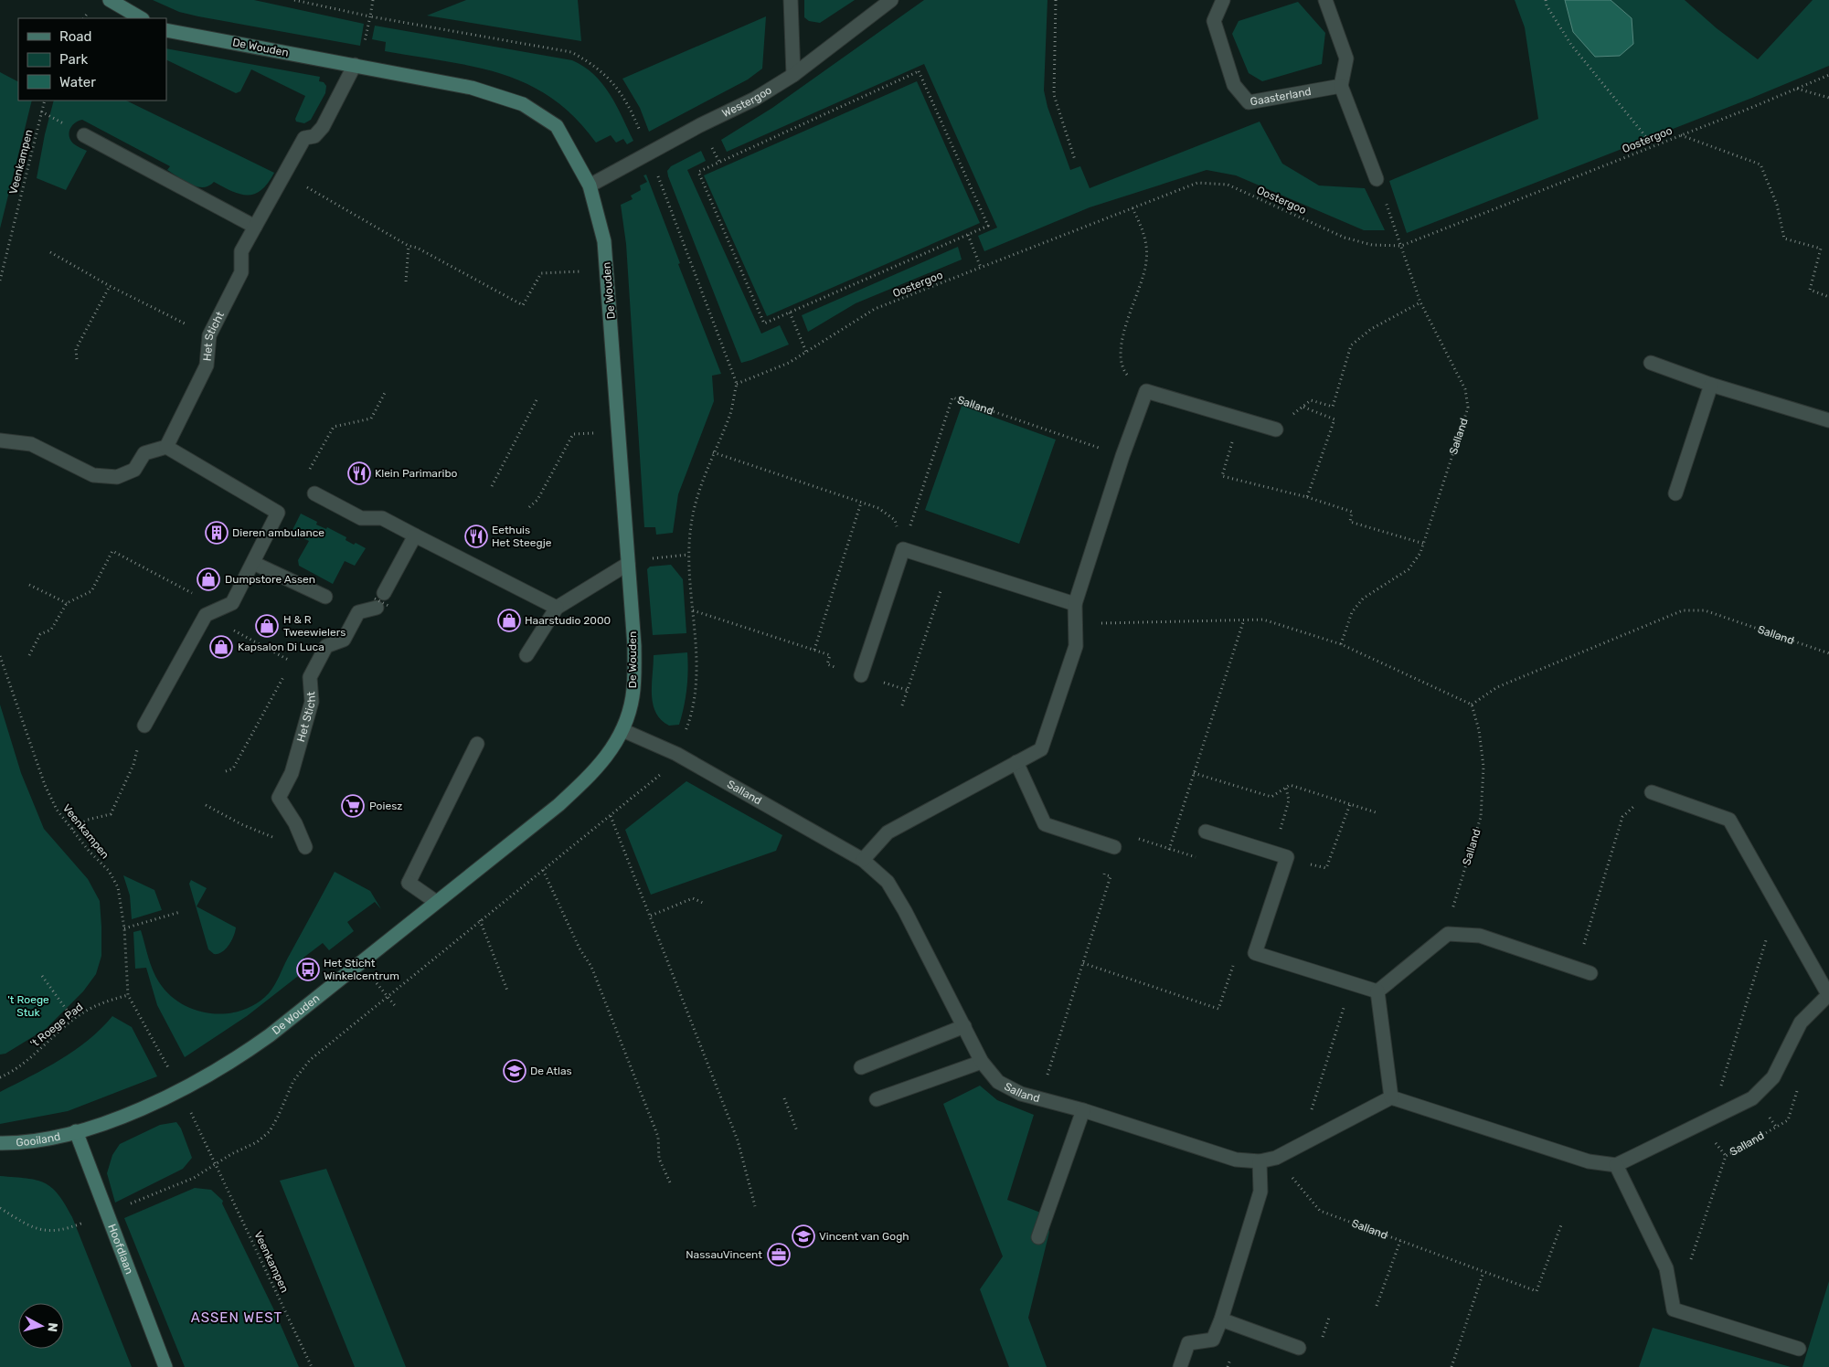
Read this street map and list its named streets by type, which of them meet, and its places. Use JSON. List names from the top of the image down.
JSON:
{
  "streets": {
    "street": [
      "De Wouden",
      "Gaasterland",
      "Westergoo",
      "Het Sticht",
      "Salland",
      "Gooiland",
      "Hoofdlaan"
    ],
    "path": ["Oostergoo", "Veenkampen", "'t Roege Pad"]
  },
  "crossings": [
    ["De Wouden", "Westergoo"],
    ["De Wouden", "Het Sticht"],
    ["De Wouden", "Salland"],
    ["De Wouden", "Gooiland"],
    ["De Wouden", "Hoofdlaan"],
    ["Oostergoo", "Salland"],
    ["Veenkampen", "'t Roege Pad"],
    ["Gooiland", "Hoofdlaan"]
  ],
  "districts": ["ASSEN WEST"],
  "parks": ["'t Roege Stuk"],
  "places": {
    "restaurant": ["Klein Parimaribo", "Eethuis Het Steegje"],
    "building": ["Dieren ambulance"],
    "shop": [
      "Dumpstore Assen",
      "Haarstudio 2000",
      "H & R Tweewielers",
      "Kapsalon Di Luca"
    ],
    "supermarket": ["Poiesz"],
    "bus stop": ["Het Sticht Winkelcentrum"],
    "school or university": ["De Atlas", "Vincent van Gogh"],
    "office": ["NassauVincent"]
  },
  "legend": ["Road", "Park", "Water"],
  "north": "right"
}
